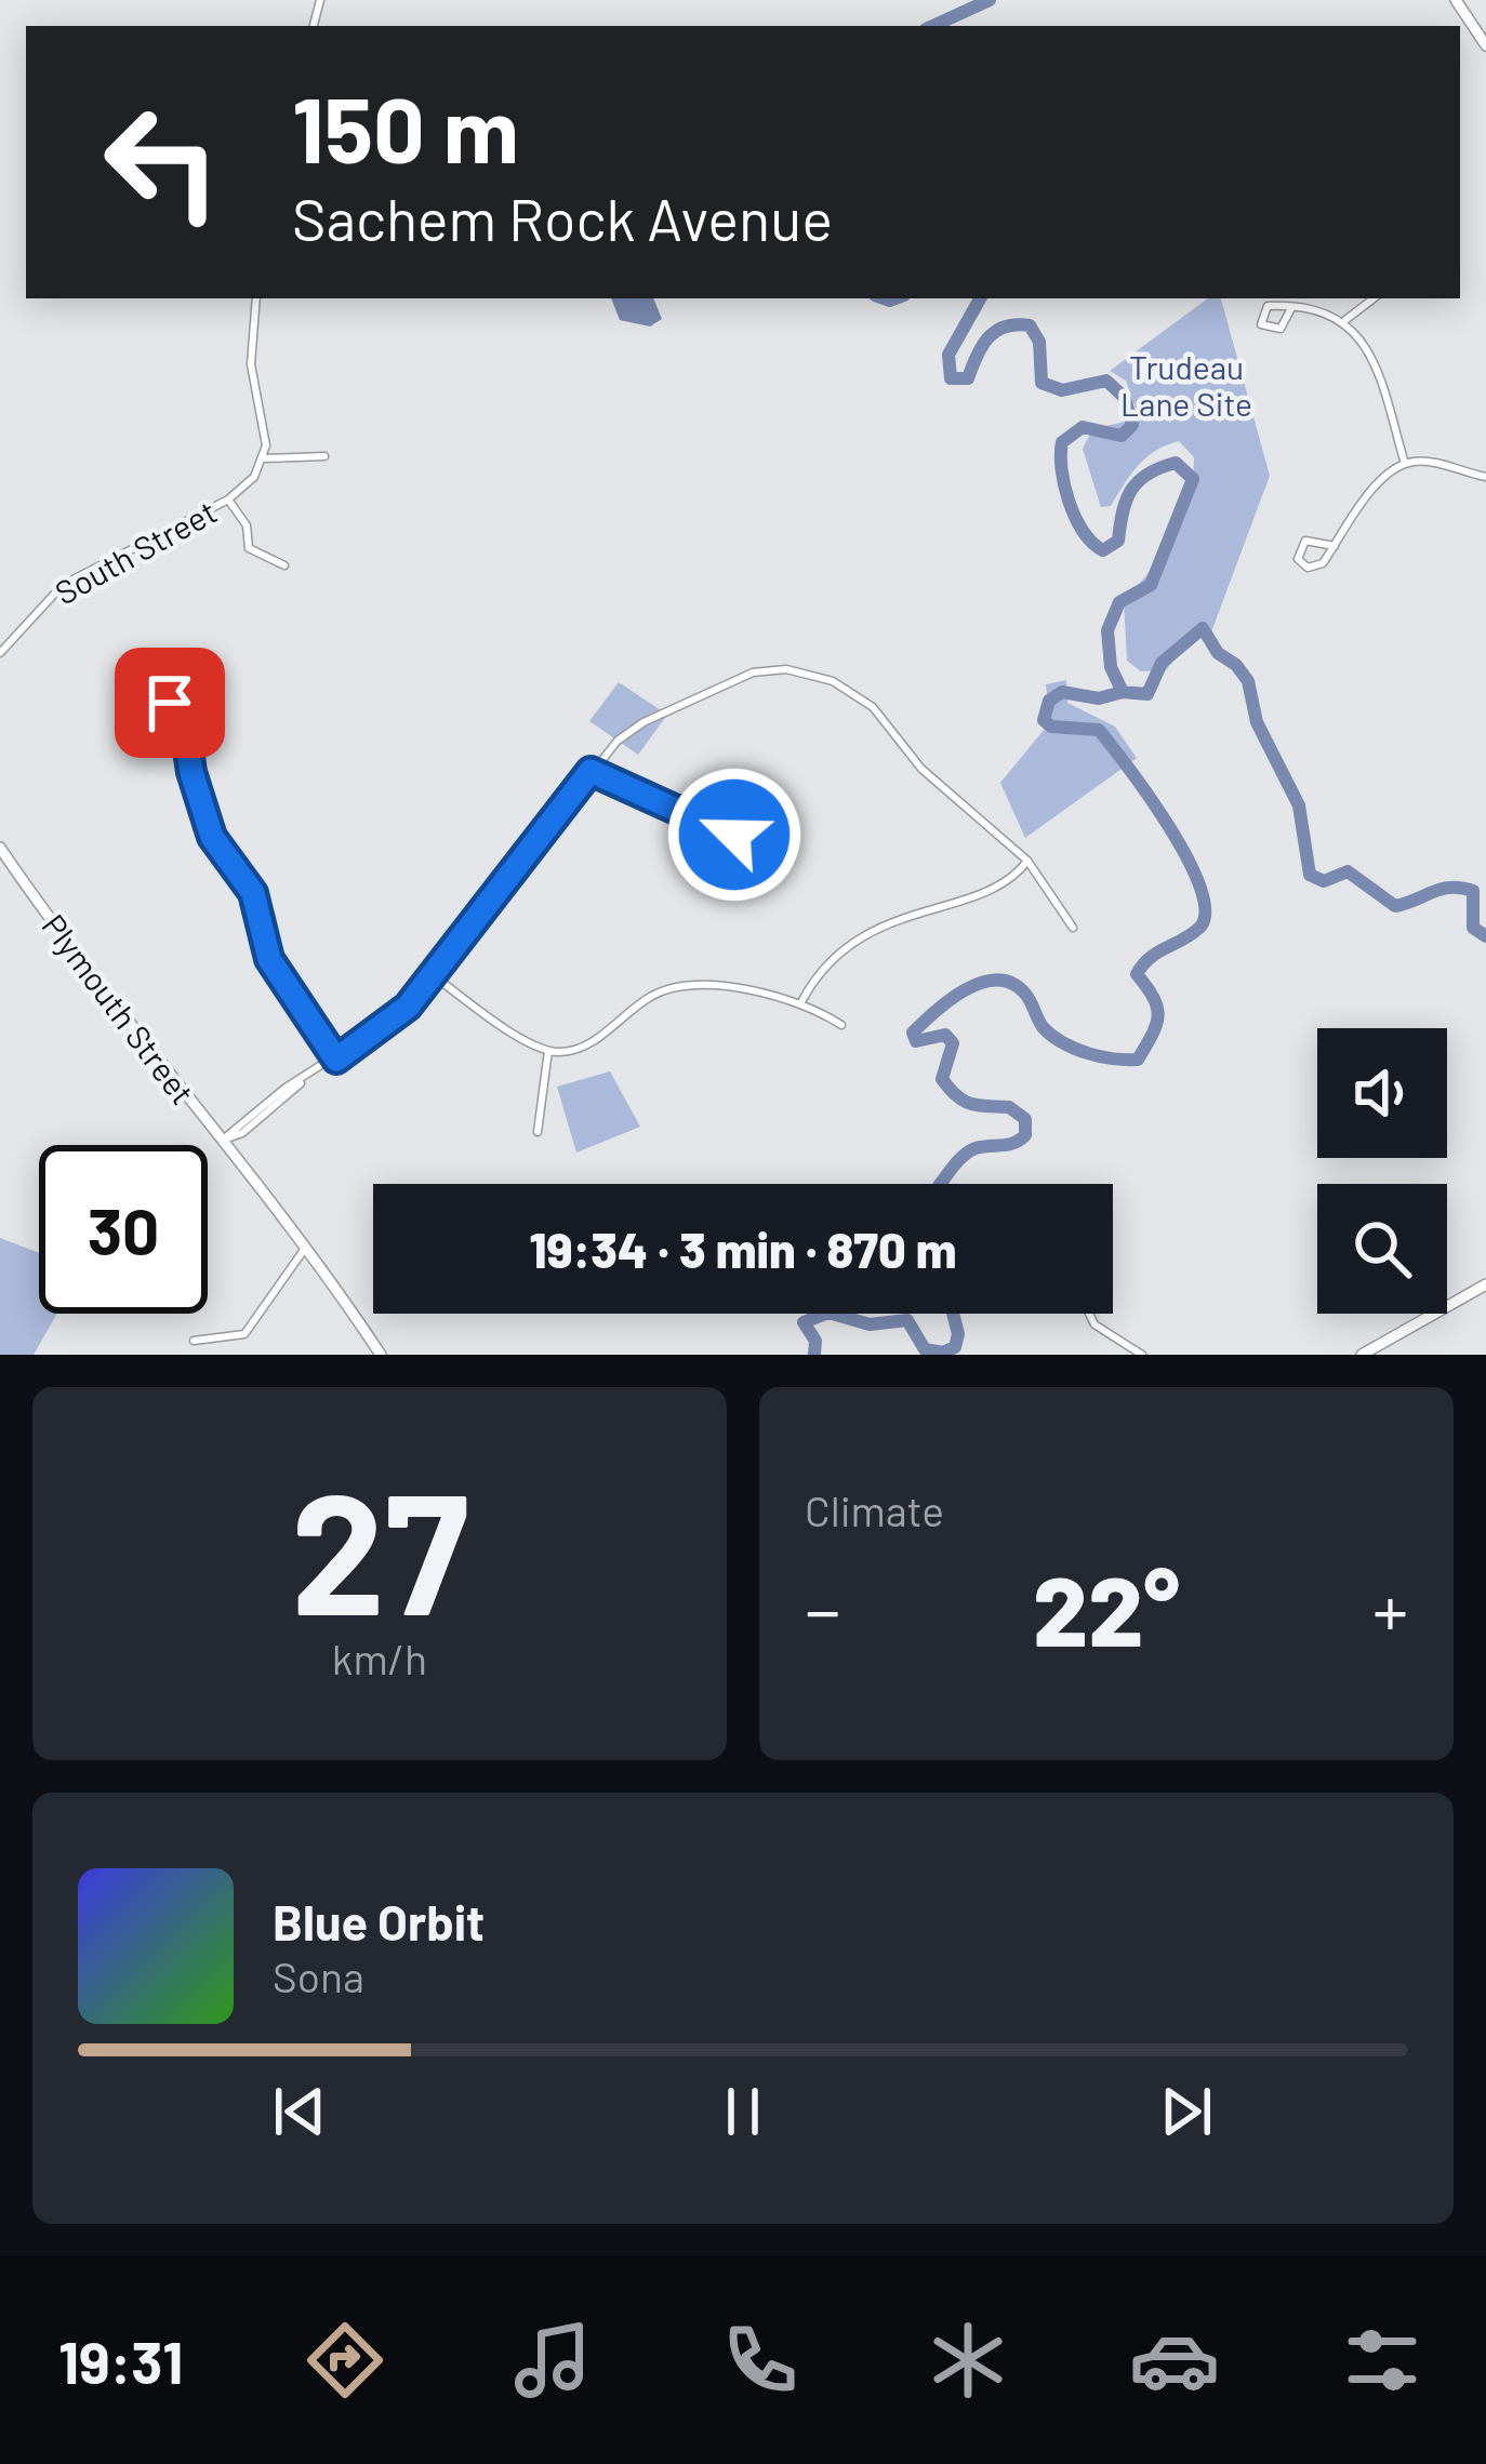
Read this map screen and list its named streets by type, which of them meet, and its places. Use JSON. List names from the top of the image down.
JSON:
{
  "streets": {
    "main road": ["Plymouth Street"],
    "street": ["South Street"]
  },
  "parks": ["Trudeau Lane Site"],
  "page": {
    "turn": ["150 m", "Sachem Rock Avenue"],
    "limit": "30",
    "trip": "19:34 · 3 min · 870 m",
    "tile": [
      ["27", "km/h"],
      "Climate"
    ],
    "heat": ["−", "22°", "+"],
    "song": ["Blue Orbit", "Sona"],
    "tabs": "19:31"
  }
}
